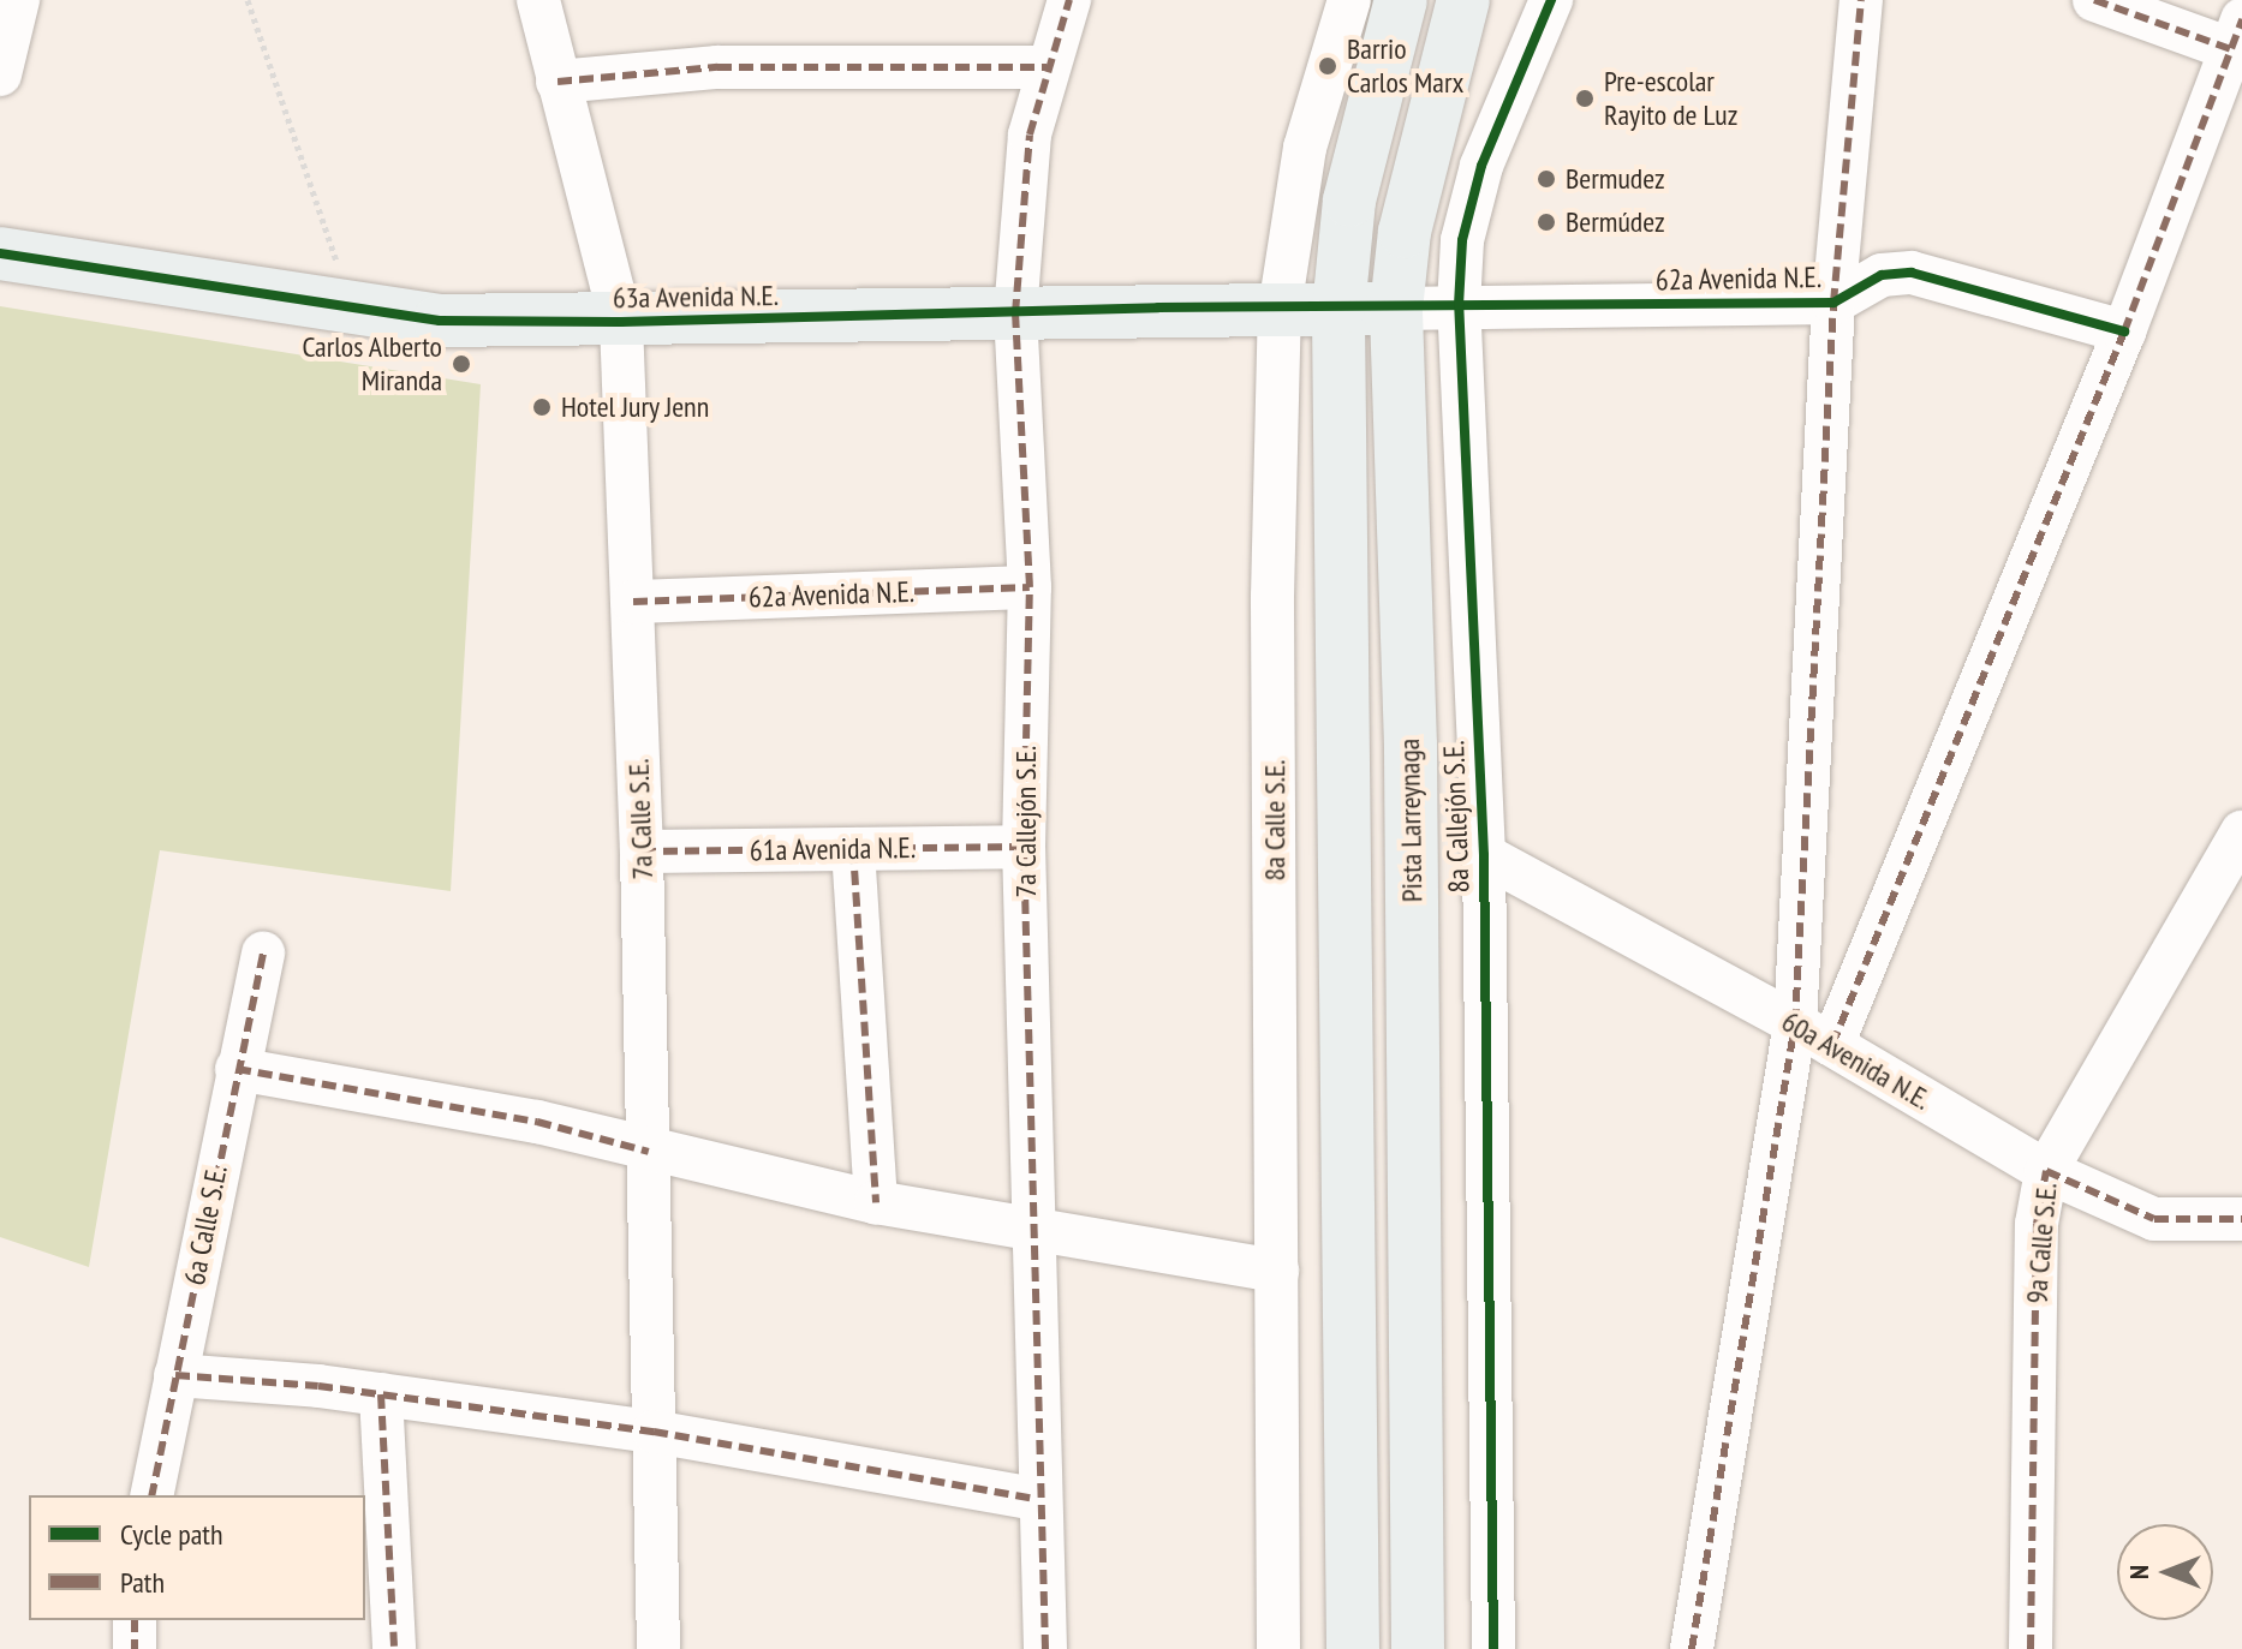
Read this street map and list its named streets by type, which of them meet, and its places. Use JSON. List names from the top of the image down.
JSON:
{
  "streets": {
    "main road": ["63a Avenida N.E.", "Pista Larreynaga"],
    "street": [
      "62a Avenida N.E.",
      "8a Callejón S.E.",
      "7a Calle S.E.",
      "8a Calle S.E.",
      "7a Callejón S.E.",
      "61a Avenida N.E.",
      "60a Avenida N.E.",
      "6a Calle S.E.",
      "9a Calle S.E."
    ]
  },
  "crossings": [
    ["62a Avenida N.E.", "63a Avenida N.E."],
    ["62a Avenida N.E.", "8a Callejón S.E."],
    ["62a Avenida N.E.", "7a Calle S.E."],
    ["62a Avenida N.E.", "Pista Larreynaga"],
    ["62a Avenida N.E.", "7a Callejón S.E."],
    ["63a Avenida N.E.", "7a Calle S.E."],
    ["63a Avenida N.E.", "8a Calle S.E."],
    ["63a Avenida N.E.", "Pista Larreynaga"],
    ["63a Avenida N.E.", "7a Callejón S.E."],
    ["8a Callejón S.E.", "60a Avenida N.E."],
    ["7a Calle S.E.", "61a Avenida N.E."],
    ["7a Callejón S.E.", "61a Avenida N.E."],
    ["60a Avenida N.E.", "9a Calle S.E."]
  ],
  "places": [
    "Barrio Carlos Marx",
    "Pre-escolar Rayito de Luz",
    "Bermudez",
    "Bermúdez",
    "Carlos Alberto Miranda",
    "Hotel Jury Jenn"
  ],
  "legend": ["Cycle path", "Path"],
  "north": "left"
}
